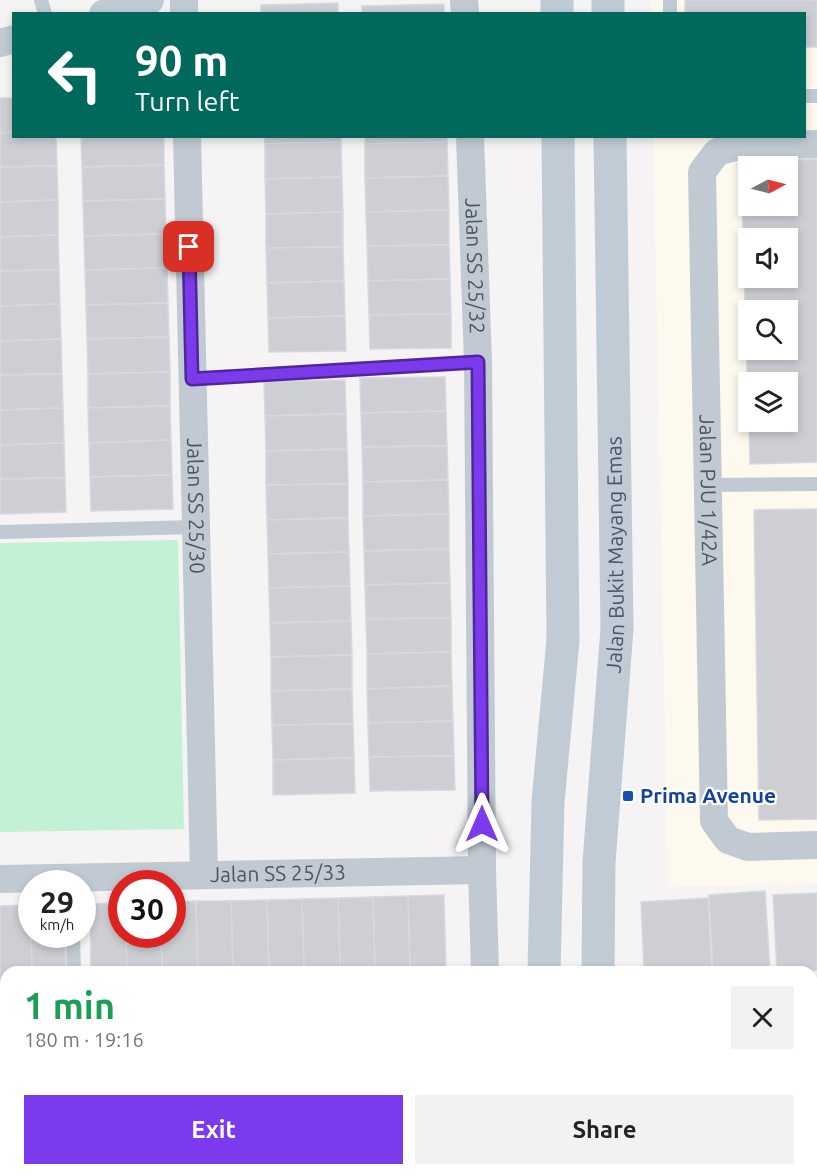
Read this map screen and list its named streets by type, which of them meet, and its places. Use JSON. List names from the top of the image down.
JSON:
{
  "streets": {
    "main road": ["Jalan Bukit Mayang Emas"],
    "street": [
      "Jalan SS 25/32",
      "Jalan PJU 1/42A",
      "Jalan SS 25/30",
      "Jalan SS 25/33"
    ]
  },
  "crossings": [
    ["Jalan SS 25/32", "Jalan SS 25/33"],
    ["Jalan SS 25/30", "Jalan SS 25/33"]
  ],
  "places": {
    "transit": ["Prima Avenue"]
  },
  "north": "right",
  "page": {
    "turn": ["90 m", "Turn left"],
    "speed": "29 km/h",
    "limit": "30",
    "heading": ["1 min", "180 m · 19:16"],
    "buttons": ["Exit", "Share"]
  }
}
